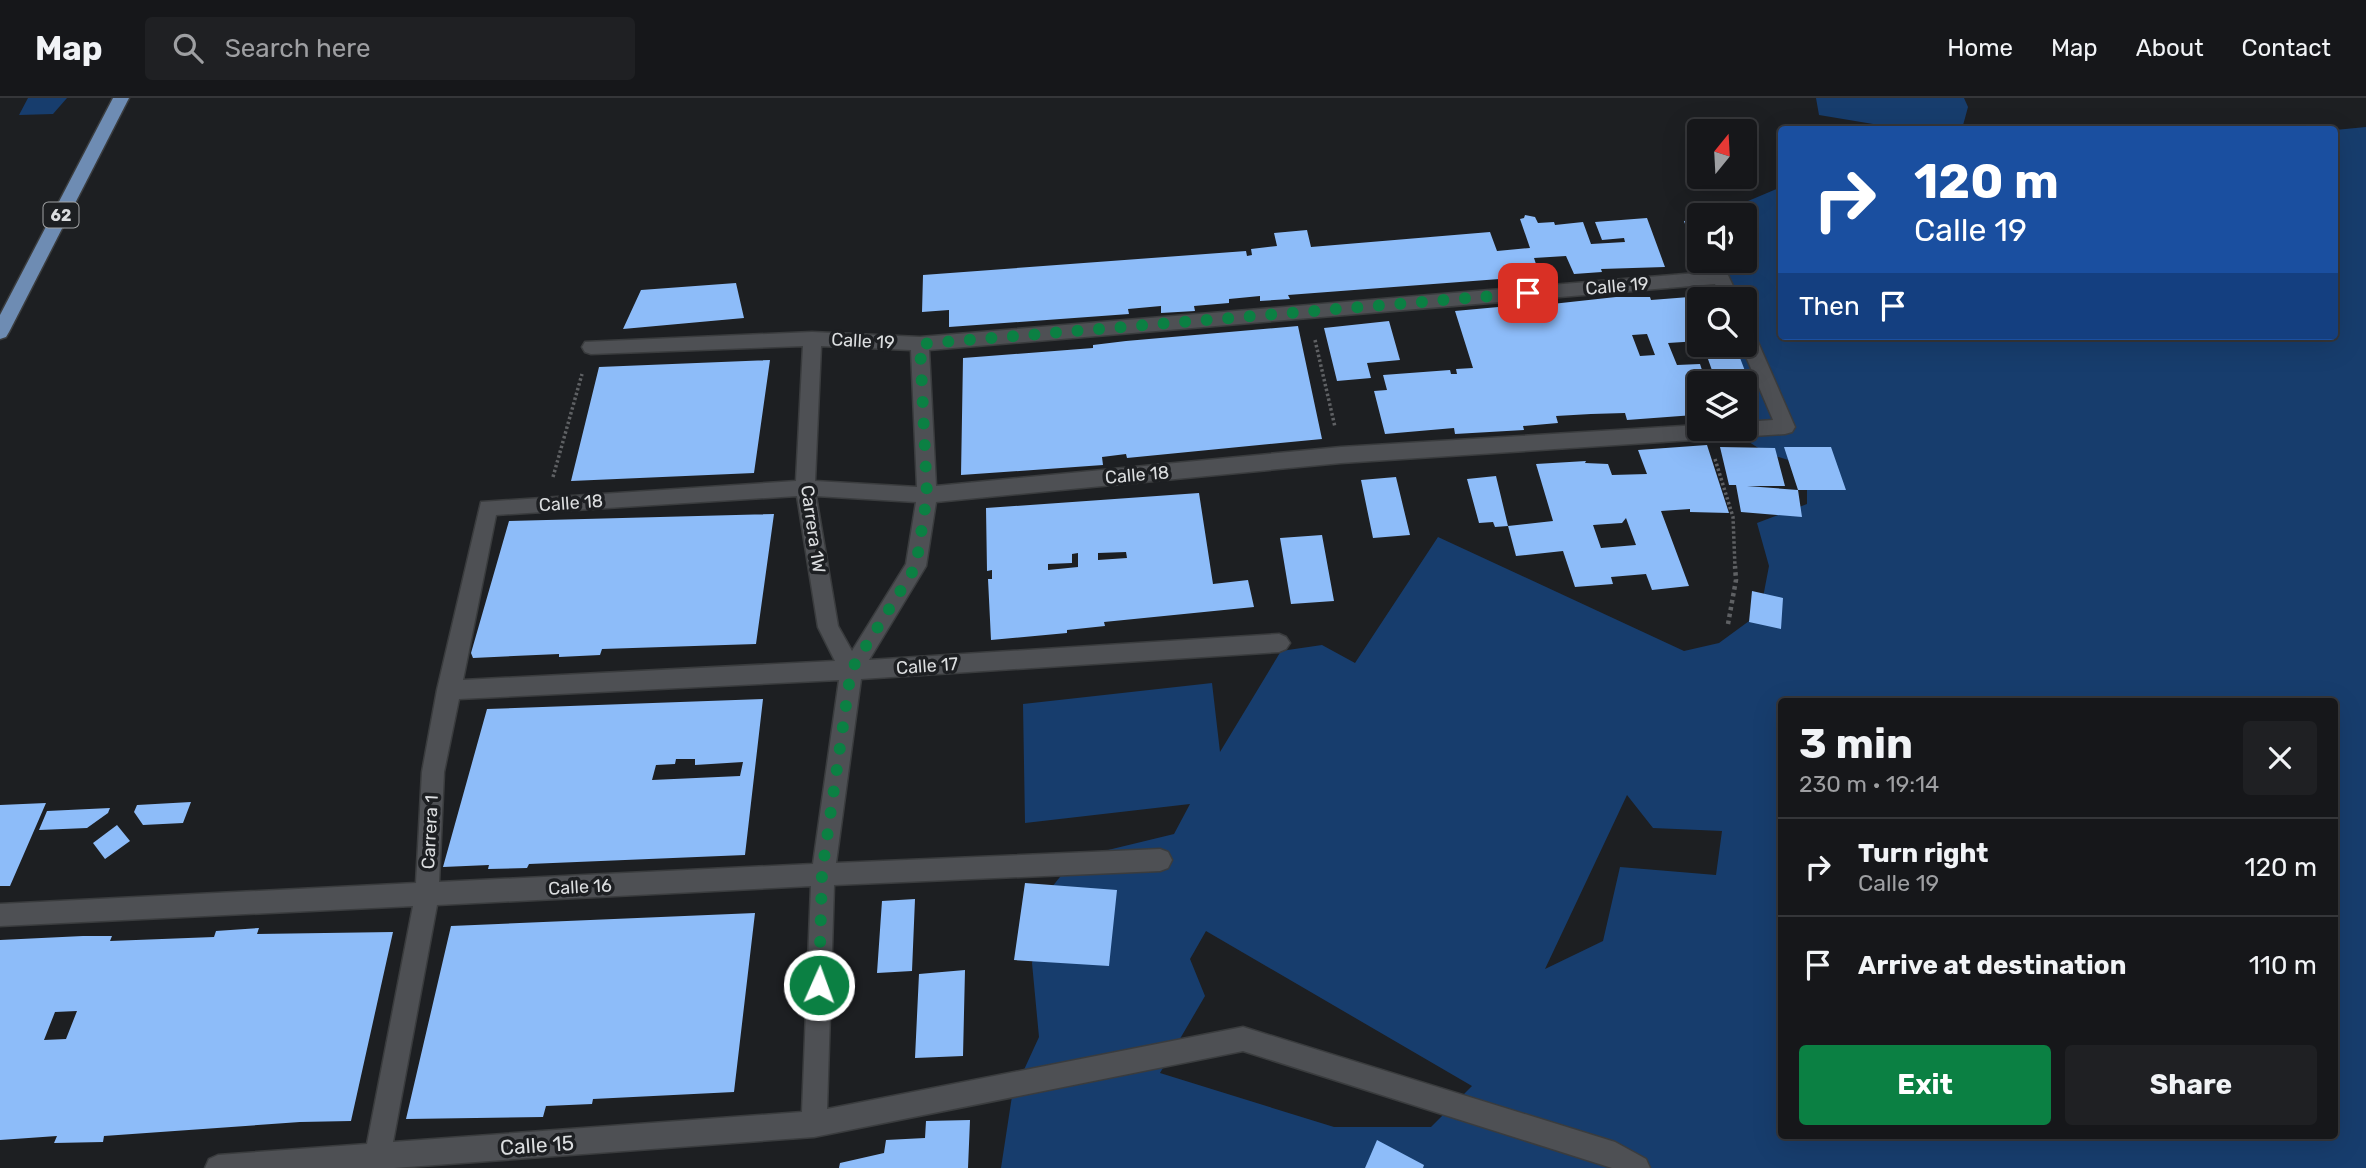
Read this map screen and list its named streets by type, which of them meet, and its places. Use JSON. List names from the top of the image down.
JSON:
{
  "streets": {
    "main road": ["62"],
    "street": [
      "Calle 19",
      "Calle 18",
      "Carrera 1W",
      "Calle 17",
      "Carrera 1",
      "Calle 16",
      "Calle 15"
    ]
  },
  "crossings": [
    ["Calle 19", "Carrera 1W"],
    ["Calle 18", "Carrera 1W"],
    ["Calle 18", "Carrera 1"],
    ["Carrera 1W", "Calle 17"],
    ["Calle 17", "Carrera 1"],
    ["Carrera 1", "Calle 16"],
    ["Carrera 1", "Calle 15"]
  ],
  "north": "top",
  "page": {
    "header": "Map",
    "search": "Search here",
    "nav": [
      "Home",
      "Map",
      "About",
      "Contact"
    ],
    "turn": ["120 m", "Calle 19"],
    "then": "Then",
    "heading": ["3 min", "230 m · 19:14"],
    "list": [
      {
        "name": "Turn right",
        "note": "Calle 19",
        "value": "120 m"
      },
      {
        "name": "Arrive at destination",
        "value": "110 m"
      }
    ],
    "buttons": ["Exit", "Share"]
  }
}
